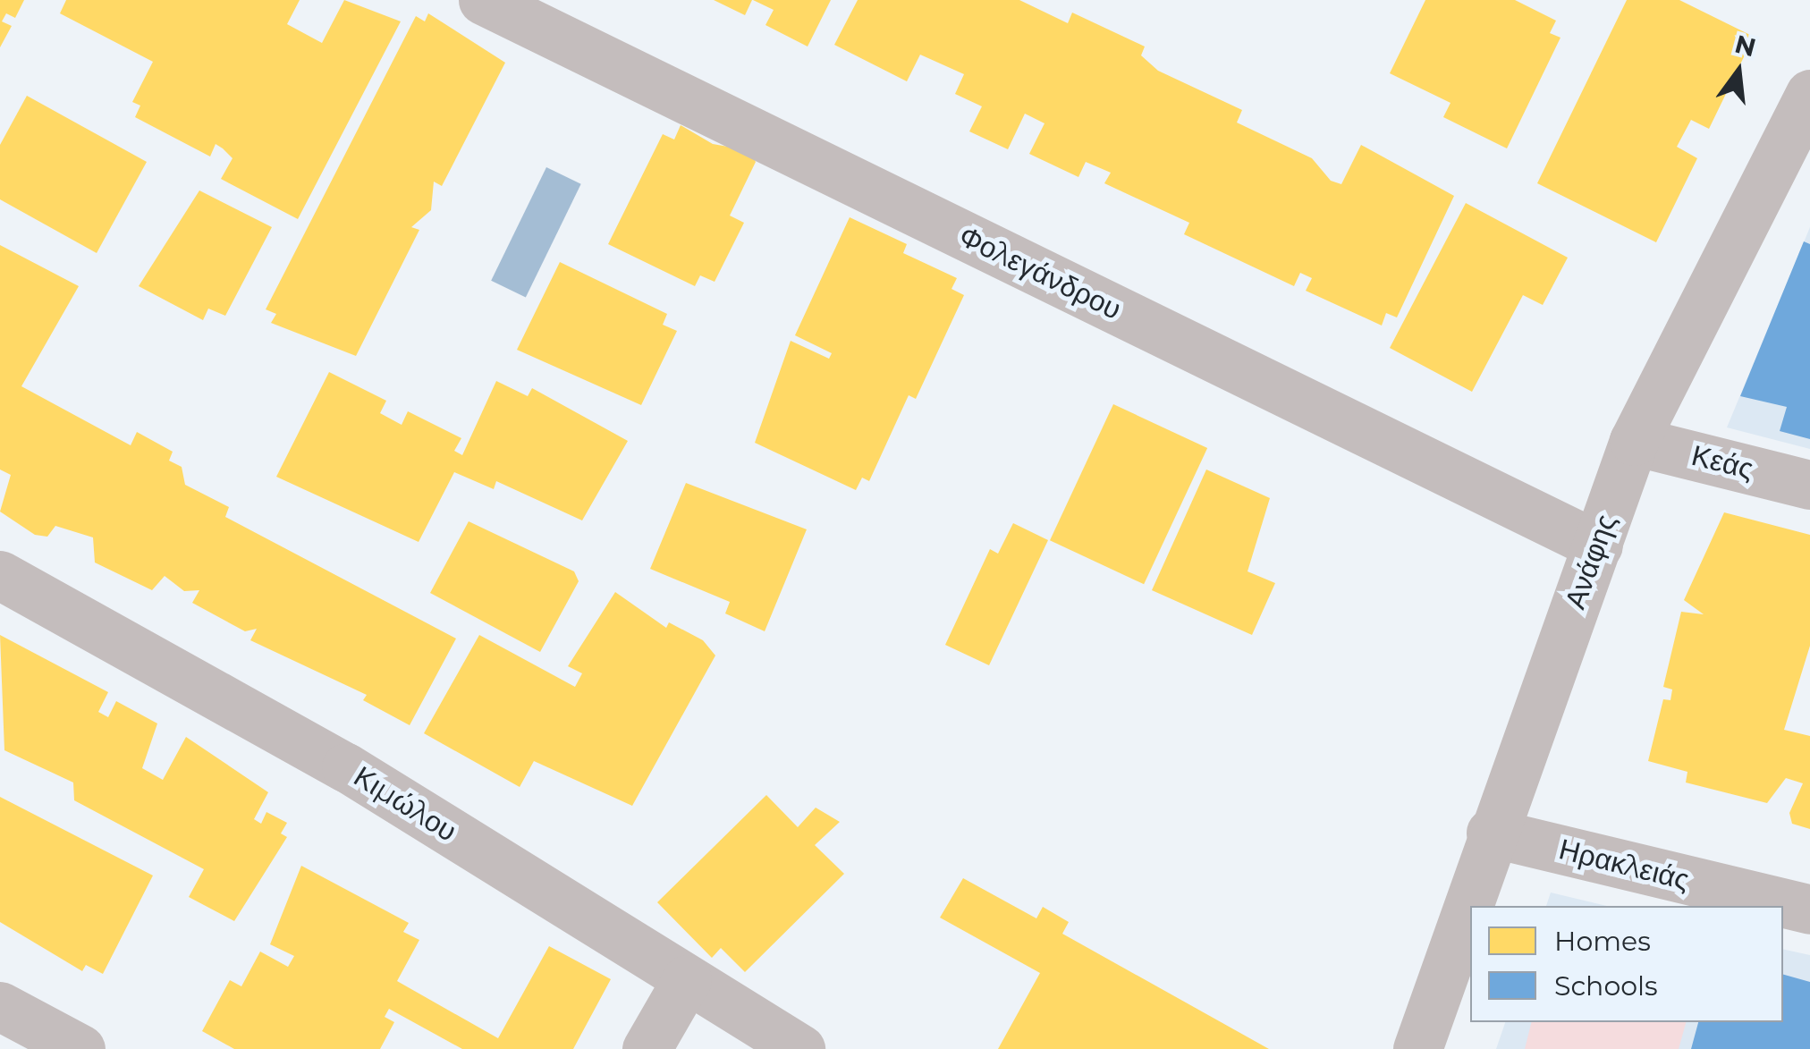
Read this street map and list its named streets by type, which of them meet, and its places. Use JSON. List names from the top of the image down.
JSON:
{
  "streets": {
    "street": [
      "Φολεγάνδρου",
      "Κεάς",
      "Ανάφης",
      "Κιμώλου",
      "Ηρακλειάς"
    ]
  },
  "crossings": [
    ["Φολεγάνδρου", "Ανάφης"],
    ["Κεάς", "Ανάφης"],
    ["Ανάφης", "Ηρακλειάς"]
  ],
  "legend": ["Homes", "Schools"],
  "north": "top"
}
